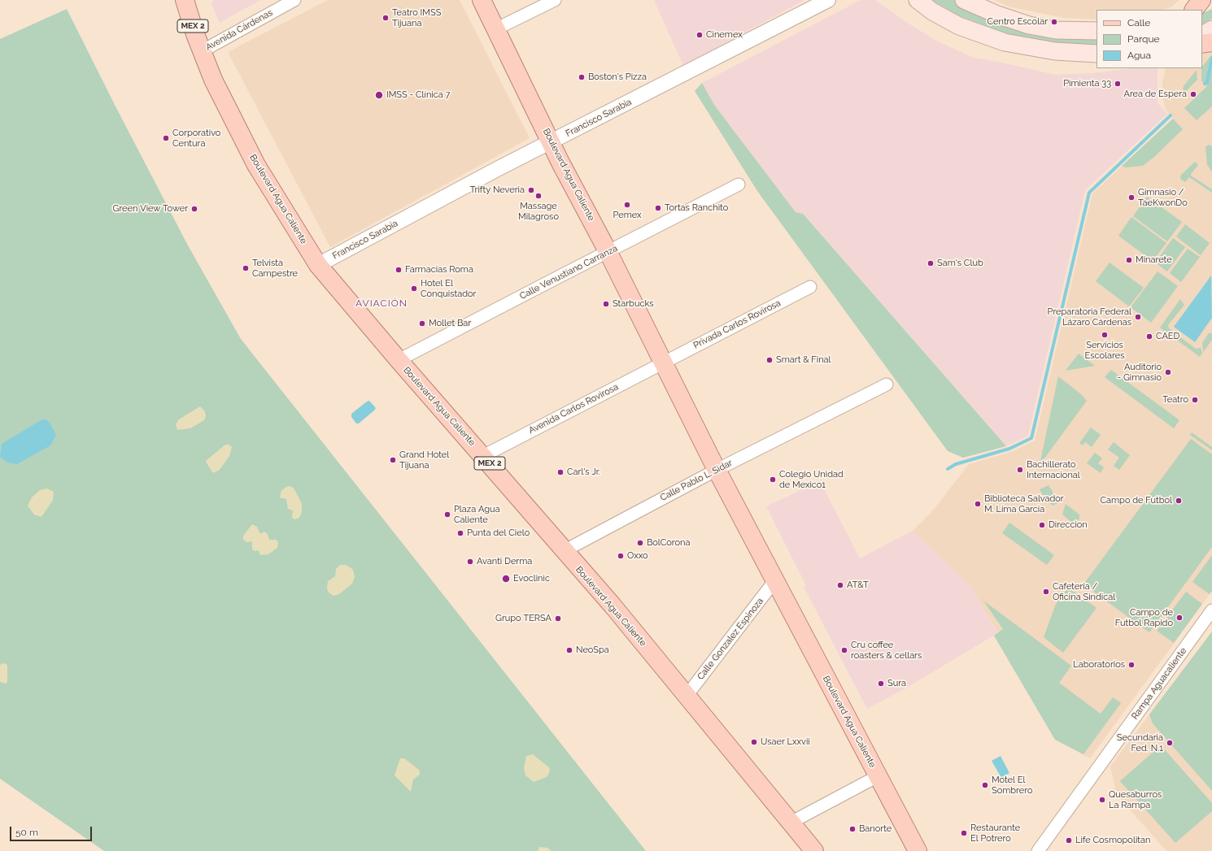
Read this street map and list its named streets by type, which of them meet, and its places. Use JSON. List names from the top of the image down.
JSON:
{
  "streets": {
    "main road": ["MEX 2", "Boulevard Agua Caliente"],
    "street": [
      "Avenida Cárdenas",
      "Francisco Sarabia",
      "Calle Venustiano Carranza",
      "Privada Carlos Rovirosa",
      "Avenida Carlos Rovirosa",
      "Calle Pablo L. Sidar",
      "Calle Gonzalez Espinoza",
      "Rampa Aguacaliente"
    ]
  },
  "crossings": [
    ["Avenida Cárdenas", "Boulevard Agua Caliente"],
    ["Francisco Sarabia", "Boulevard Agua Caliente"],
    ["Boulevard Agua Caliente", "Calle Venustiano Carranza"],
    ["Boulevard Agua Caliente", "Privada Carlos Rovirosa"],
    ["Boulevard Agua Caliente", "Avenida Carlos Rovirosa"],
    ["Boulevard Agua Caliente", "Calle Pablo L. Sidar"],
    ["Boulevard Agua Caliente", "Calle Gonzalez Espinoza"],
    ["Privada Carlos Rovirosa", "Avenida Carlos Rovirosa"]
  ],
  "districts": ["AVIACIÓN"],
  "places": [
    "Teatro IMSS Tijuana",
    "Centro Escolar",
    "Cinemex",
    "Boston's Pizza",
    "Pimienta 33",
    "Area de Espera",
    "IMSS - Clínica 7",
    "Corporativo Centura",
    "Trifty Neveria",
    "Massage Milagroso",
    "Gimnasio / TaeKwonDo",
    "Pemex",
    "Tortas Ranchito",
    "Green View Tower",
    "Minarete",
    "Sam's Club",
    "Telvista Campestre",
    "Farmacias Roma",
    "Hotel El Conquistador",
    "Starbucks",
    "Preparatoria Federal Lázaro Cárdenas",
    "Mollet Bar",
    "Servicios Escolares",
    "CAED",
    "Smart & Final",
    "Auditorio - Gimnasio",
    "Teatro",
    "Grand Hotel Tijuana",
    "Bachillerato Internacional",
    "Carl's Jr.",
    "Colegio Unidad de Mexico1",
    "Campo de Futbol",
    "Biblioteca Salvador M. Lima Garcia",
    "Plaza Agua Caliente",
    "Direccion",
    "Punta del Cielo",
    "BolCorona",
    "Oxxo",
    "Avanti Derma",
    "Evoclinic",
    "AT&T",
    "Cafeteria / Oficina Sindical",
    "Campo de Futbol Rapido",
    "Grupo TERSA",
    "NeoSpa",
    "Cru coffee roasters & cellars",
    "Laboratorios",
    "Sura",
    "Usaer Lxxvii",
    "Secundaria Fed. N.1",
    "Motel El Sombrero",
    "Quesaburros La Rampa",
    "Banorte",
    "Restaurante El Potrero",
    "Life Cosmopolitan"
  ],
  "legend": ["Calle", "Parque", "Agua"],
  "scale_bar": "50 m"
}
